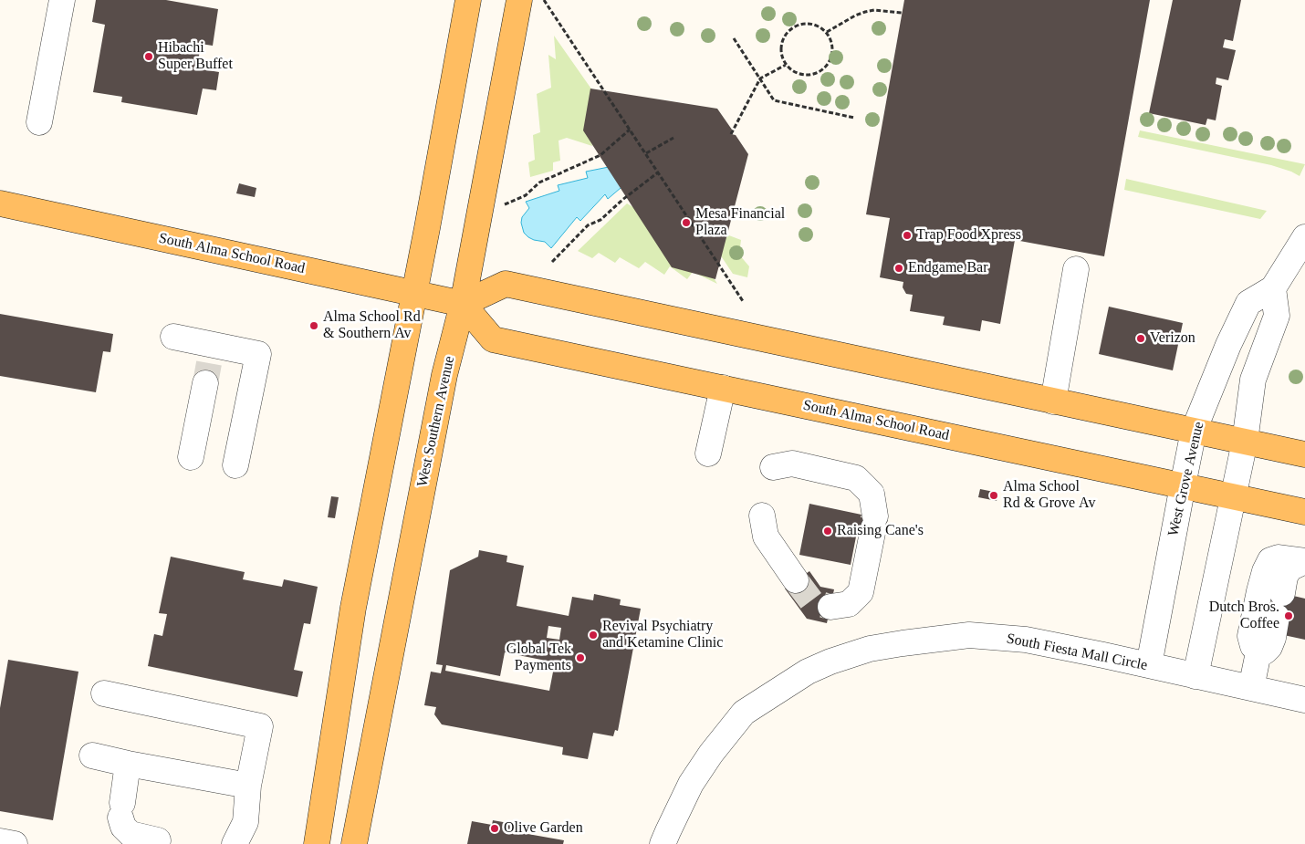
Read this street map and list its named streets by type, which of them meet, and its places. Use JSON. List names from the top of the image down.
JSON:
{
  "streets": {
    "main road": ["South Alma School Road", "West Southern Avenue"],
    "street": ["West Grove Avenue", "South Fiesta Mall Circle"]
  },
  "crossings": [
    ["South Alma School Road", "West Southern Avenue"],
    ["South Alma School Road", "West Grove Avenue"],
    ["West Grove Avenue", "South Fiesta Mall Circle"]
  ],
  "places": [
    "Hibachi Super Buffet",
    "Mesa Financial Plaza",
    "Trap Food Xpress",
    "Endgame Bar",
    "Alma School Rd & Southern Av",
    "Verizon",
    "Alma School Rd & Grove Av",
    "Raising Cane's",
    "Dutch Bros. Coffee",
    "Revival Psychiatry and Ketamine Clinic",
    "Global Tek Payments",
    "Olive Garden"
  ]
}
